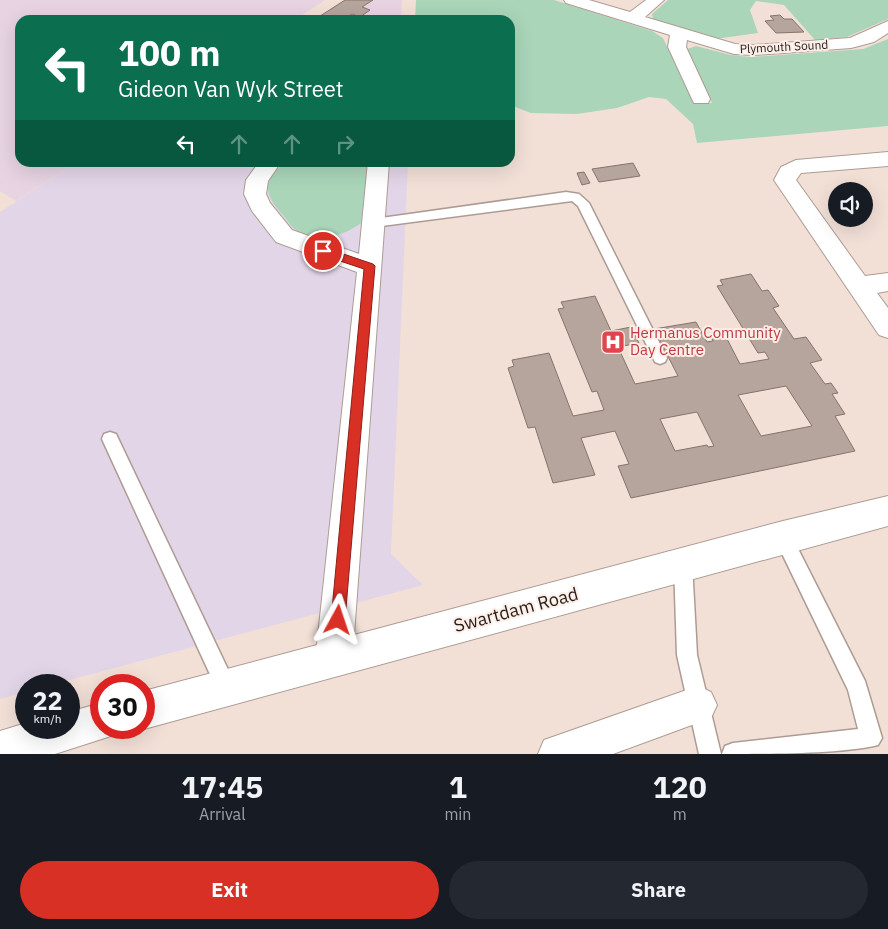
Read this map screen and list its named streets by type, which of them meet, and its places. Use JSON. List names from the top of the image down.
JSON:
{
  "streets": {
    "street": ["Plymouth Sound", "Swartdam Road"]
  },
  "places": {
    "hospital": ["Hermanus Community Day Centre"]
  },
  "page": {
    "turn": ["100 m", "Gideon Van Wyk Street"],
    "speed": "22 km/h",
    "limit": "30",
    "eta": [
      "17:45",
      "Arrival",
      "1",
      "min",
      "120",
      "m"
    ],
    "buttons": ["Exit", "Share"]
  }
}
